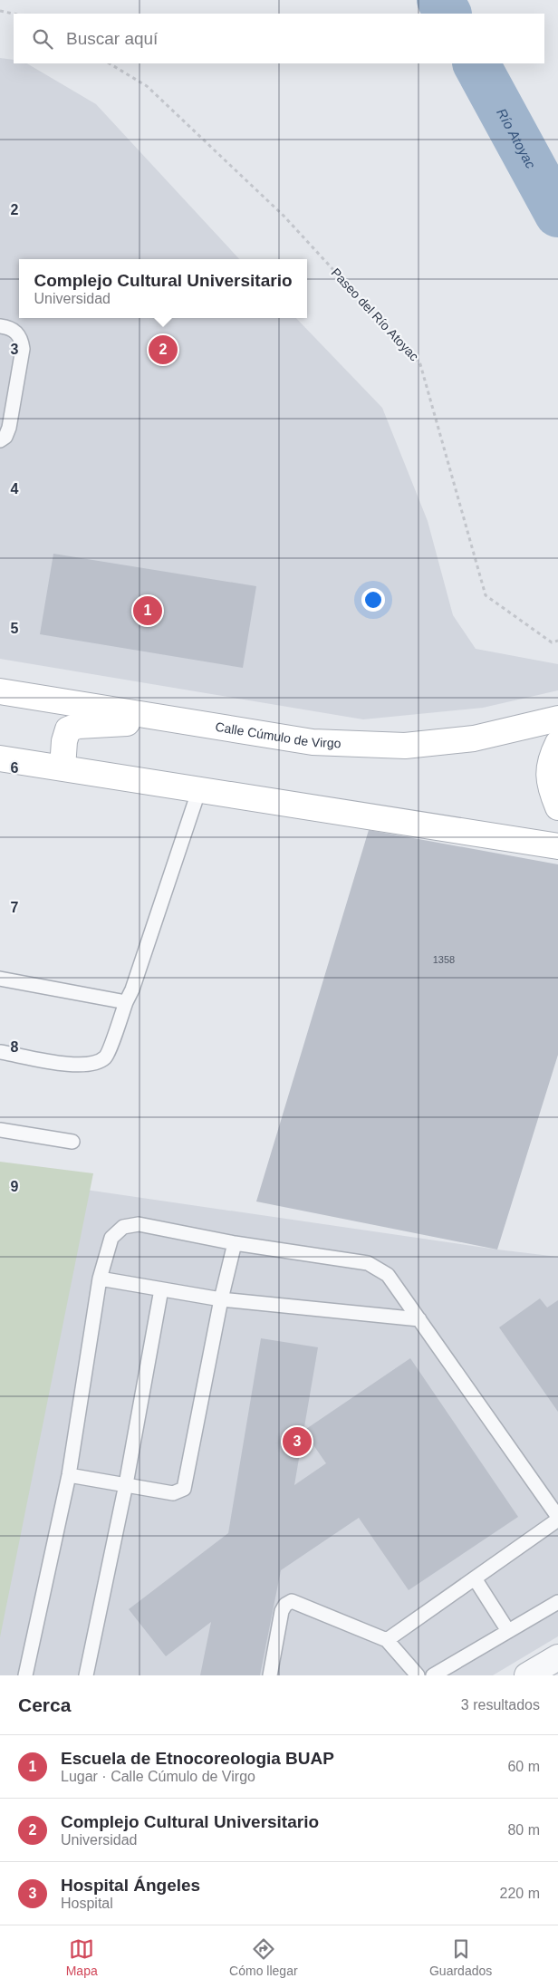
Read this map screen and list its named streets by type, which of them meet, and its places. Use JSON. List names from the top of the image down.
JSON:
{
  "streets": {
    "main road": ["Calle Cúmulo de Virgo"],
    "path": ["Paseo del Río Atoyac"]
  },
  "water": ["Río Atoyac"],
  "house_numbers": ["1358"],
  "page": {
    "search": "Buscar aquí",
    "popup": ["Complejo Cultural Universitario", "Universidad"],
    "pins": ["2", "1", "3"],
    "heading": ["Cerca", "3 resultados"],
    "list": [
      {
        "mark": "1",
        "name": "Escuela de Etnocoreologia BUAP",
        "note": "Lugar · Calle Cúmulo de Virgo",
        "value": "60 m"
      },
      {
        "mark": "2",
        "name": "Complejo Cultural Universitario",
        "note": "Universidad",
        "value": "80 m"
      },
      {
        "mark": "3",
        "name": "Hospital Ángeles",
        "note": "Hospital",
        "value": "220 m"
      }
    ],
    "nav": ["Mapa", "Cómo llegar", "Guardados"]
  },
  "grid": {
    "rows": [
      "2",
      "3",
      "4",
      "5",
      "6",
      "7",
      "8",
      "9"
    ]
  }
}
